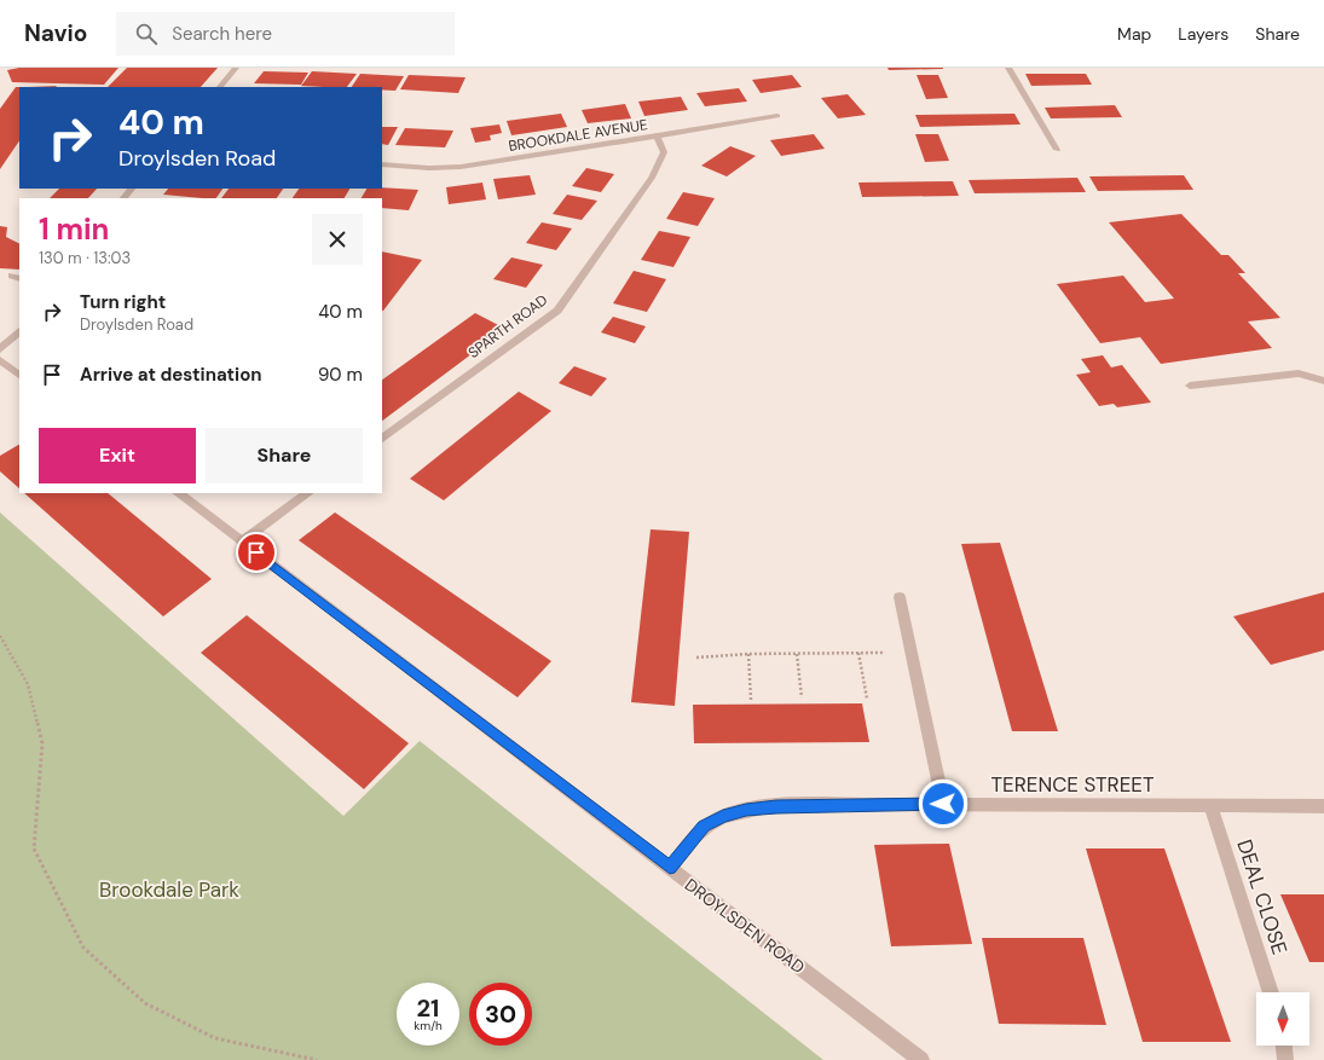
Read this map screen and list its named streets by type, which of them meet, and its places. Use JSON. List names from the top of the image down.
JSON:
{
  "streets": {
    "street": [
      "BROOKDALE AVENUE",
      "SPARTH ROAD",
      "TERENCE STREET",
      "DEAL CLOSE",
      "DROYLSDEN ROAD"
    ]
  },
  "crossings": [
    ["BROOKDALE AVENUE", "SPARTH ROAD"],
    ["TERENCE STREET", "DEAL CLOSE"],
    ["TERENCE STREET", "DROYLSDEN ROAD"]
  ],
  "parks": ["Brookdale Park"],
  "north": "bottom",
  "page": {
    "header": "Navio",
    "search": "Search here",
    "nav": ["Map", "Layers", "Share"],
    "turn": ["40 m", "Droylsden Road"],
    "heading": ["1 min", "130 m · 13:03"],
    "list": [
      {
        "name": "Turn right",
        "note": "Droylsden Road",
        "value": "40 m"
      },
      {
        "name": "Arrive at destination",
        "value": "90 m"
      }
    ],
    "buttons": ["Exit", "Share"],
    "speed": "21 km/h",
    "limit": "30"
  }
}
